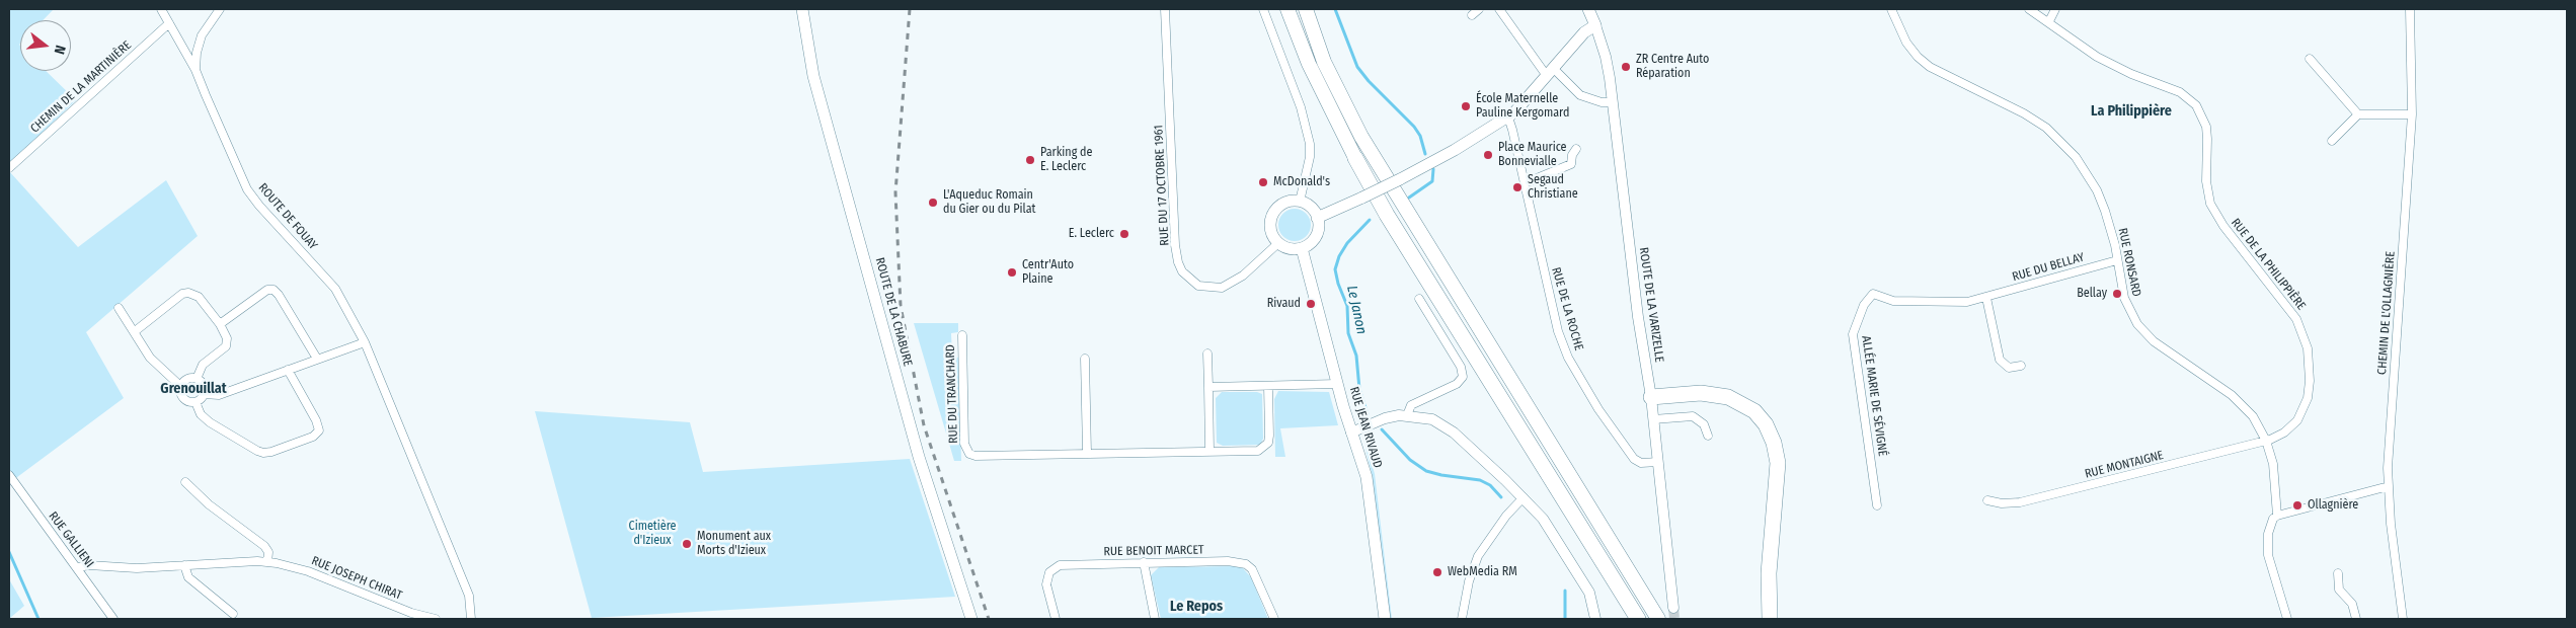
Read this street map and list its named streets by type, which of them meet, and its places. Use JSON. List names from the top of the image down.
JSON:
{
  "streets": {
    "main road": ["ROUTE DE LA VARIZELLE", "ROUTE DE LA CHABURE", "RUE JEAN RIVAUD"],
    "street": [
      "CHEMIN DE LA MARTINIÈRE",
      "RUE DU 17 OCTOBRE 1961",
      "ROUTE DE FOUAY",
      "RUE RONSARD",
      "RUE DE LA PHILIPPIÈRE",
      "RUE DU BELLAY",
      "RUE DE LA ROCHE",
      "CHEMIN DE L'OLLAGNIÈRE",
      "RUE DU TRANCHARD",
      "ALLÉE MARIE DE SÉVIGNÉ",
      "RUE MONTAIGNE",
      "RUE GALLIENI",
      "RUE BENOIT MARCET",
      "RUE JOSEPH CHIRAT"
    ]
  },
  "crossings": [
    ["CHEMIN DE LA MARTINIÈRE", "ROUTE DE FOUAY"],
    ["RUE DU 17 OCTOBRE 1961", "RUE JEAN RIVAUD"],
    ["RUE RONSARD", "RUE DE LA PHILIPPIÈRE"],
    ["RUE RONSARD", "RUE DU BELLAY"],
    ["RUE RONSARD", "RUE MONTAIGNE"],
    ["RUE DE LA PHILIPPIÈRE", "RUE MONTAIGNE"],
    ["RUE DU BELLAY", "ALLÉE MARIE DE SÉVIGNÉ"],
    ["ROUTE DE LA VARIZELLE", "RUE DE LA ROCHE"],
    ["RUE GALLIENI", "RUE JOSEPH CHIRAT"]
  ],
  "districts": ["La Philippière", "Grenouillat", "Le Repos"],
  "water": ["Le Janon"],
  "parks": ["Cimetière d'Izieux"],
  "places": [
    "ZR Centre Auto Réparation",
    "École Maternelle Pauline Kergomard",
    "Place Maurice Bonnevialle",
    "Parking de E. Leclerc",
    "McDonald's",
    "Segaud Christiane",
    "L'Aqueduc Romain du Gier ou du Pilat",
    "E. Leclerc",
    "Centr'Auto Plaine",
    "Bellay",
    "Rivaud",
    "Ollagnière",
    "Monument aux Morts d'Izieux",
    "WebMedia RM"
  ],
  "north": "right"
}
